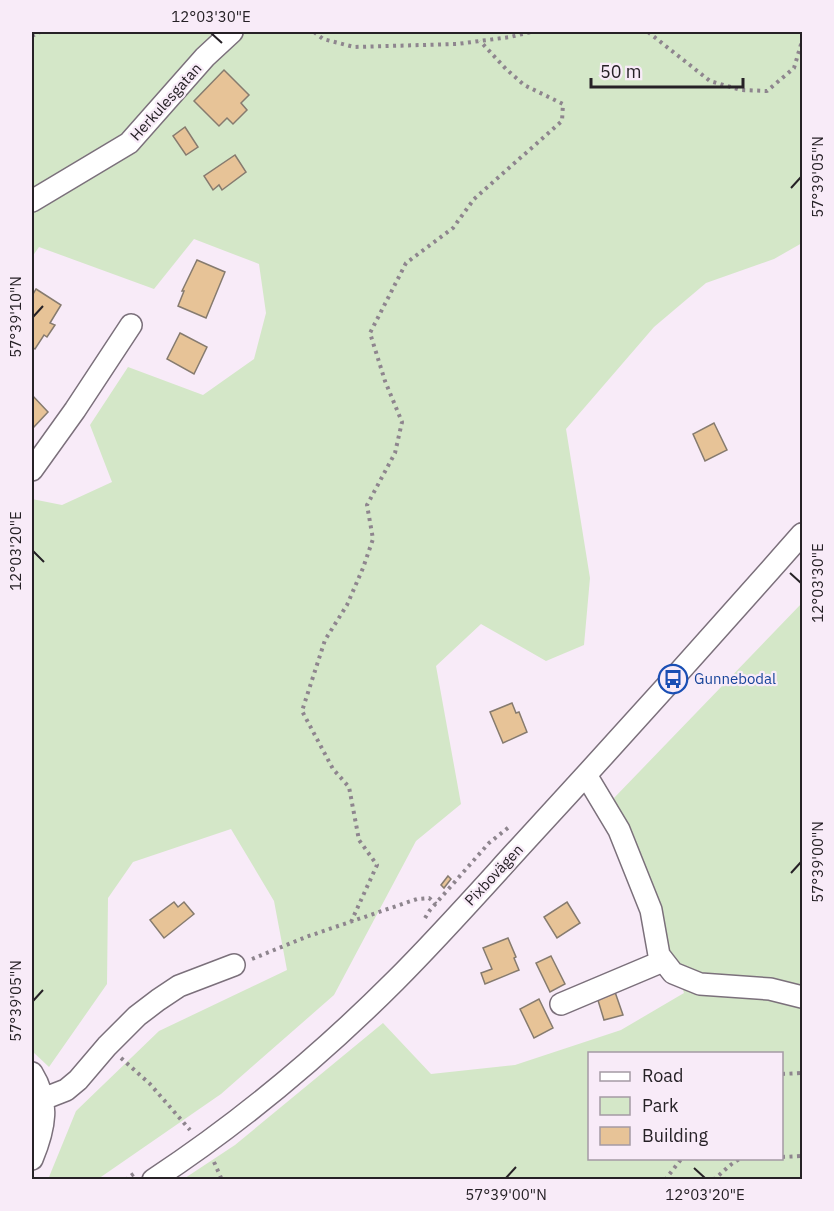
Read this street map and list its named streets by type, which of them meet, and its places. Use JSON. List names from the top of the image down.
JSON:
{
  "streets": {
    "street": ["Herkulesgatan", "Pixbovägen"]
  },
  "places": {
    "bus stop": ["Gunnebodal"]
  },
  "legend": ["Road", "Park", "Building"],
  "scale_bar": "50 m",
  "coordinates": [
    "12°03'30\"E",
    "57°39'05\"N",
    "57°39'10\"N",
    "12°03'20\"E",
    "57°39'00\"N"
  ]
}
